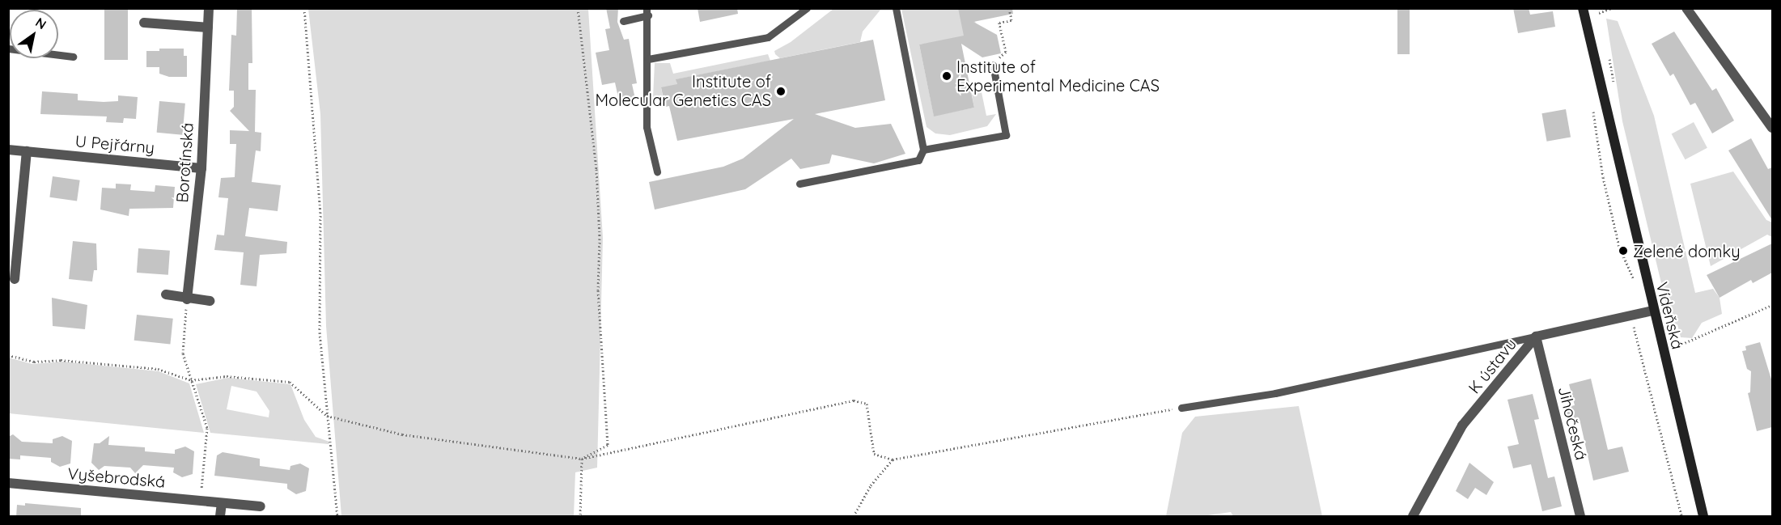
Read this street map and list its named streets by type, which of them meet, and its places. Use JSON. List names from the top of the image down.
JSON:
{
  "streets": {
    "main road": ["Vídeňská"],
    "street": [
      "U Pejřárny",
      "Borotínská",
      "K ústavu",
      "Jihočeská",
      "Vyšebrodská"
    ]
  },
  "crossings": [
    ["U Pejřárny", "Borotínská"],
    ["Vídeňská", "K ústavu"],
    ["K ústavu", "Jihočeská"]
  ],
  "places": ["Institute of Experimental Medicine CAS", "Institute of Molecular Genetics CAS", "Zelené domky"],
  "north": "top right"
}
